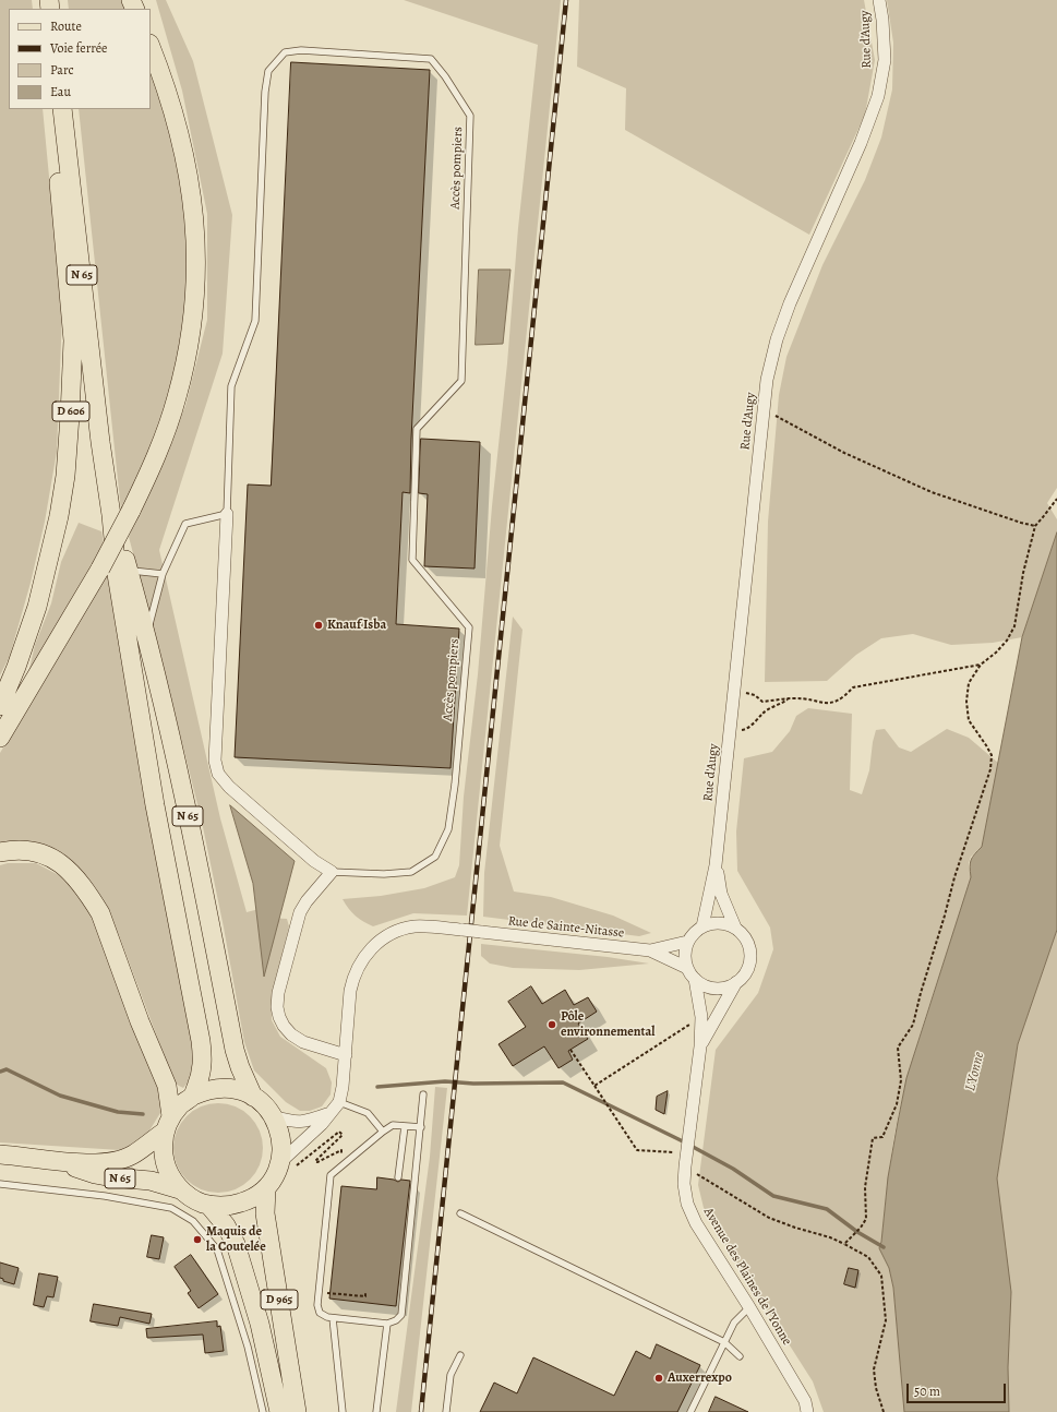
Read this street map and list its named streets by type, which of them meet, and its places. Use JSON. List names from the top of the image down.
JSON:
{
  "streets": {
    "main road": ["N 65", "D 606", "D 965"],
    "street": ["Rue d'Augy", "Rue de Sainte-Nitasse", "Avenue des Plaines de l'Yonne"],
    "lane": ["Accès pompiers"]
  },
  "crossings": [
    ["Rue d'Augy", "Rue de Sainte-Nitasse"],
    ["Rue d'Augy", "Avenue des Plaines de l'Yonne"],
    ["N 65", "D 965"],
    ["Rue de Sainte-Nitasse", "Avenue des Plaines de l'Yonne"]
  ],
  "water": ["L'Yonne"],
  "places": [
    "Knauf Isba",
    "Pôle environnemental",
    "Maquis de la Coutelée",
    "Auxerrexpo"
  ],
  "legend": [
    "Route",
    "Voie ferrée",
    "Parc",
    "Eau"
  ],
  "scale_bar": "50 m"
}
